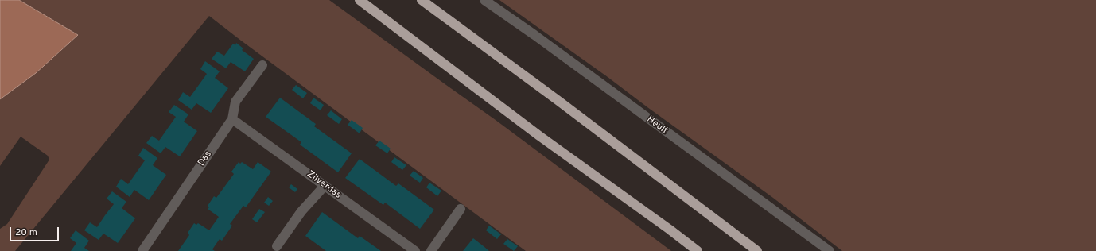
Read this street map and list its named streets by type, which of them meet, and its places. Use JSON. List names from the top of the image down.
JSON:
{
  "streets": {
    "street": ["Heult", "Das", "Zilverdas"]
  },
  "crossings": [
    ["Das", "Zilverdas"]
  ],
  "scale_bar": "20 m"
}
